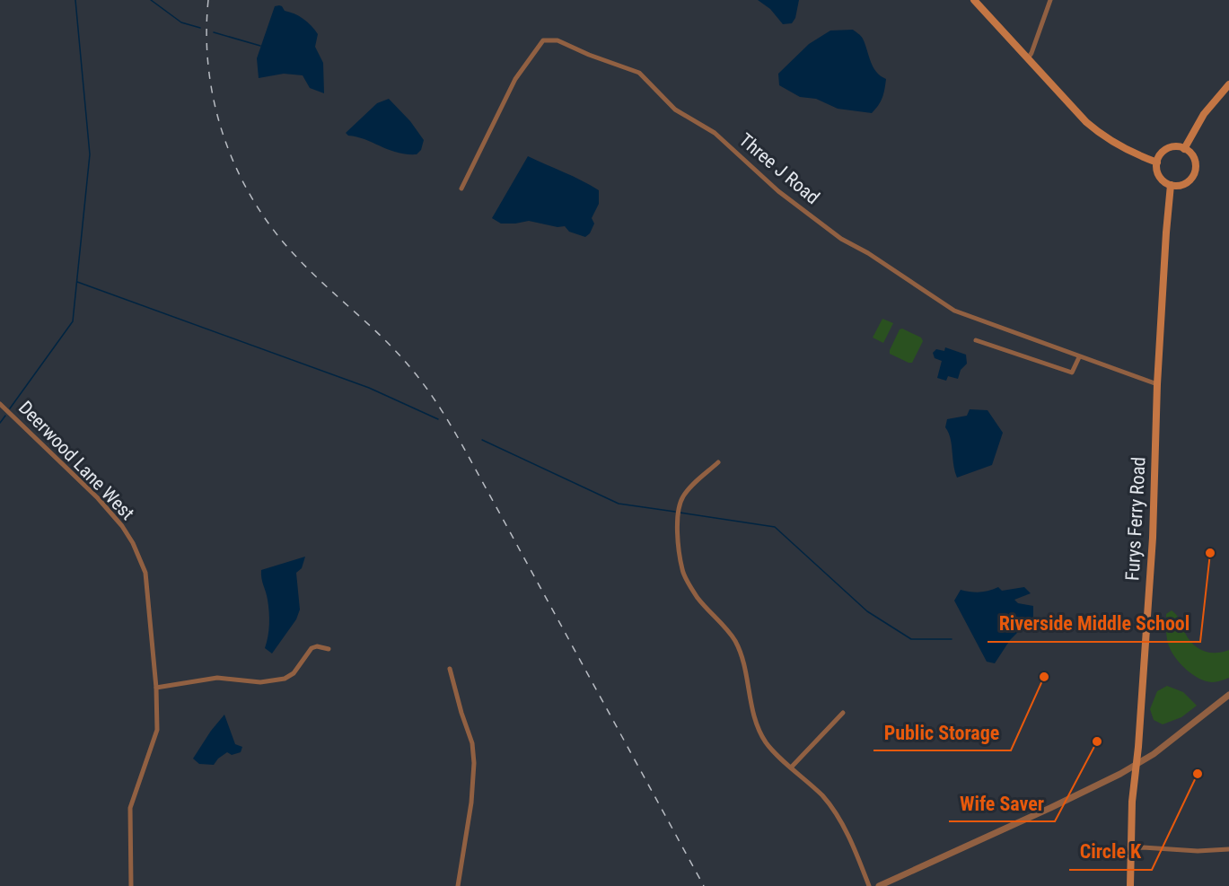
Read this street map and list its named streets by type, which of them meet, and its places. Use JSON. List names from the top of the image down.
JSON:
{
  "streets": {
    "main road": ["Furys Ferry Road"],
    "street": ["Three J Road", "Deerwood Lane West"]
  },
  "crossings": [
    ["Three J Road", "Furys Ferry Road"]
  ],
  "places": [
    "Riverside Middle School",
    "Public Storage",
    "Wife Saver",
    "Circle K"
  ]
}
